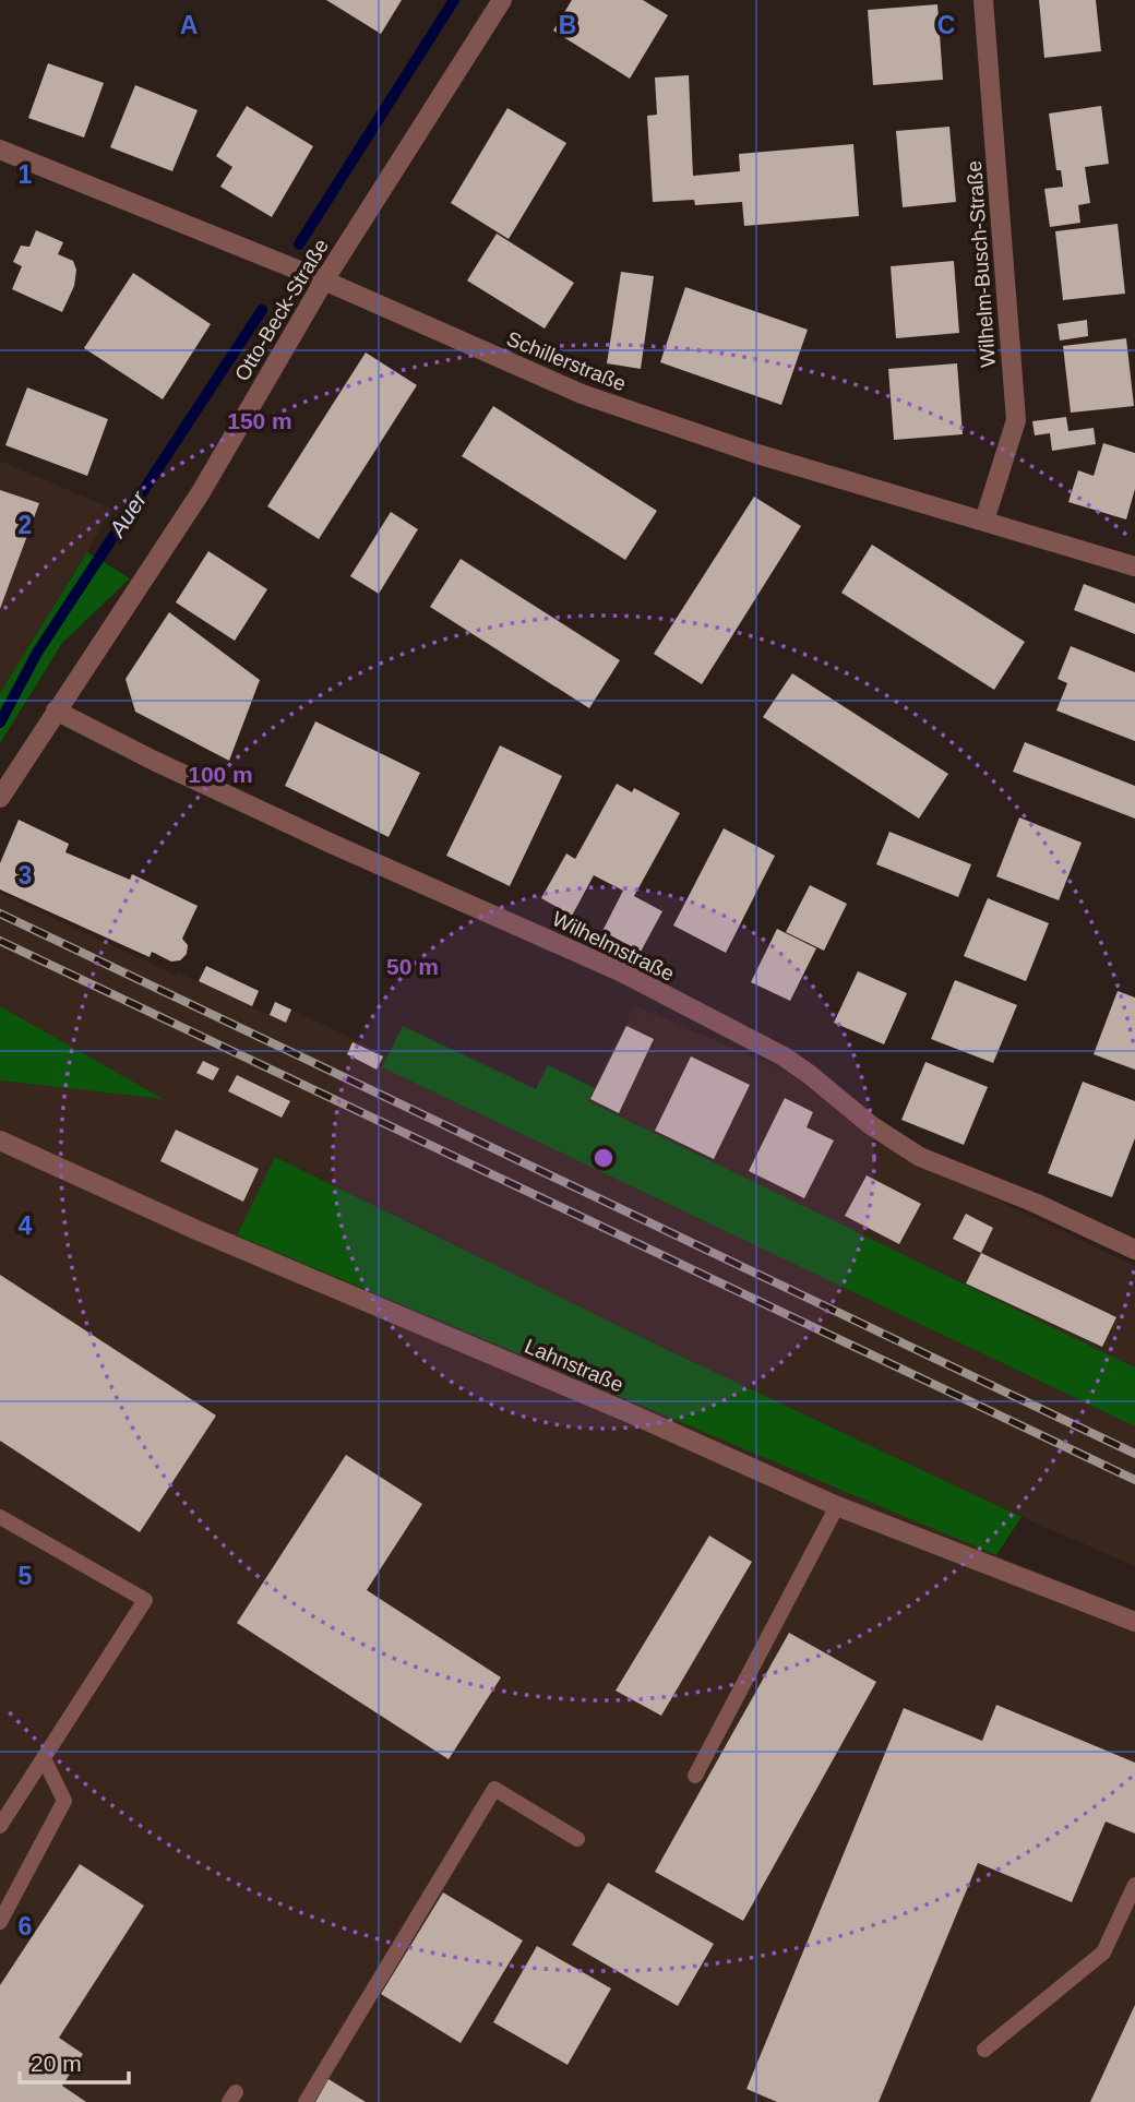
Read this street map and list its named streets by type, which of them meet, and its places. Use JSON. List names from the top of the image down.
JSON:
{
  "streets": {
    "street": [
      "Wilhelm-Busch-Straße",
      "Otto-Beck-Straße",
      "Schillerstraße",
      "Wilhelmstraße",
      "Lahnstraße"
    ]
  },
  "crossings": [
    ["Wilhelm-Busch-Straße", "Schillerstraße"],
    ["Otto-Beck-Straße", "Schillerstraße"],
    ["Otto-Beck-Straße", "Wilhelmstraße"]
  ],
  "water": ["Auer"],
  "scale_bar": "20 m",
  "grid": {
    "columns": ["A", "B", "C"],
    "rows": [
      "1",
      "2",
      "3",
      "4",
      "5",
      "6"
    ]
  },
  "rings": ["150 m", "100 m", "50 m"]
}
